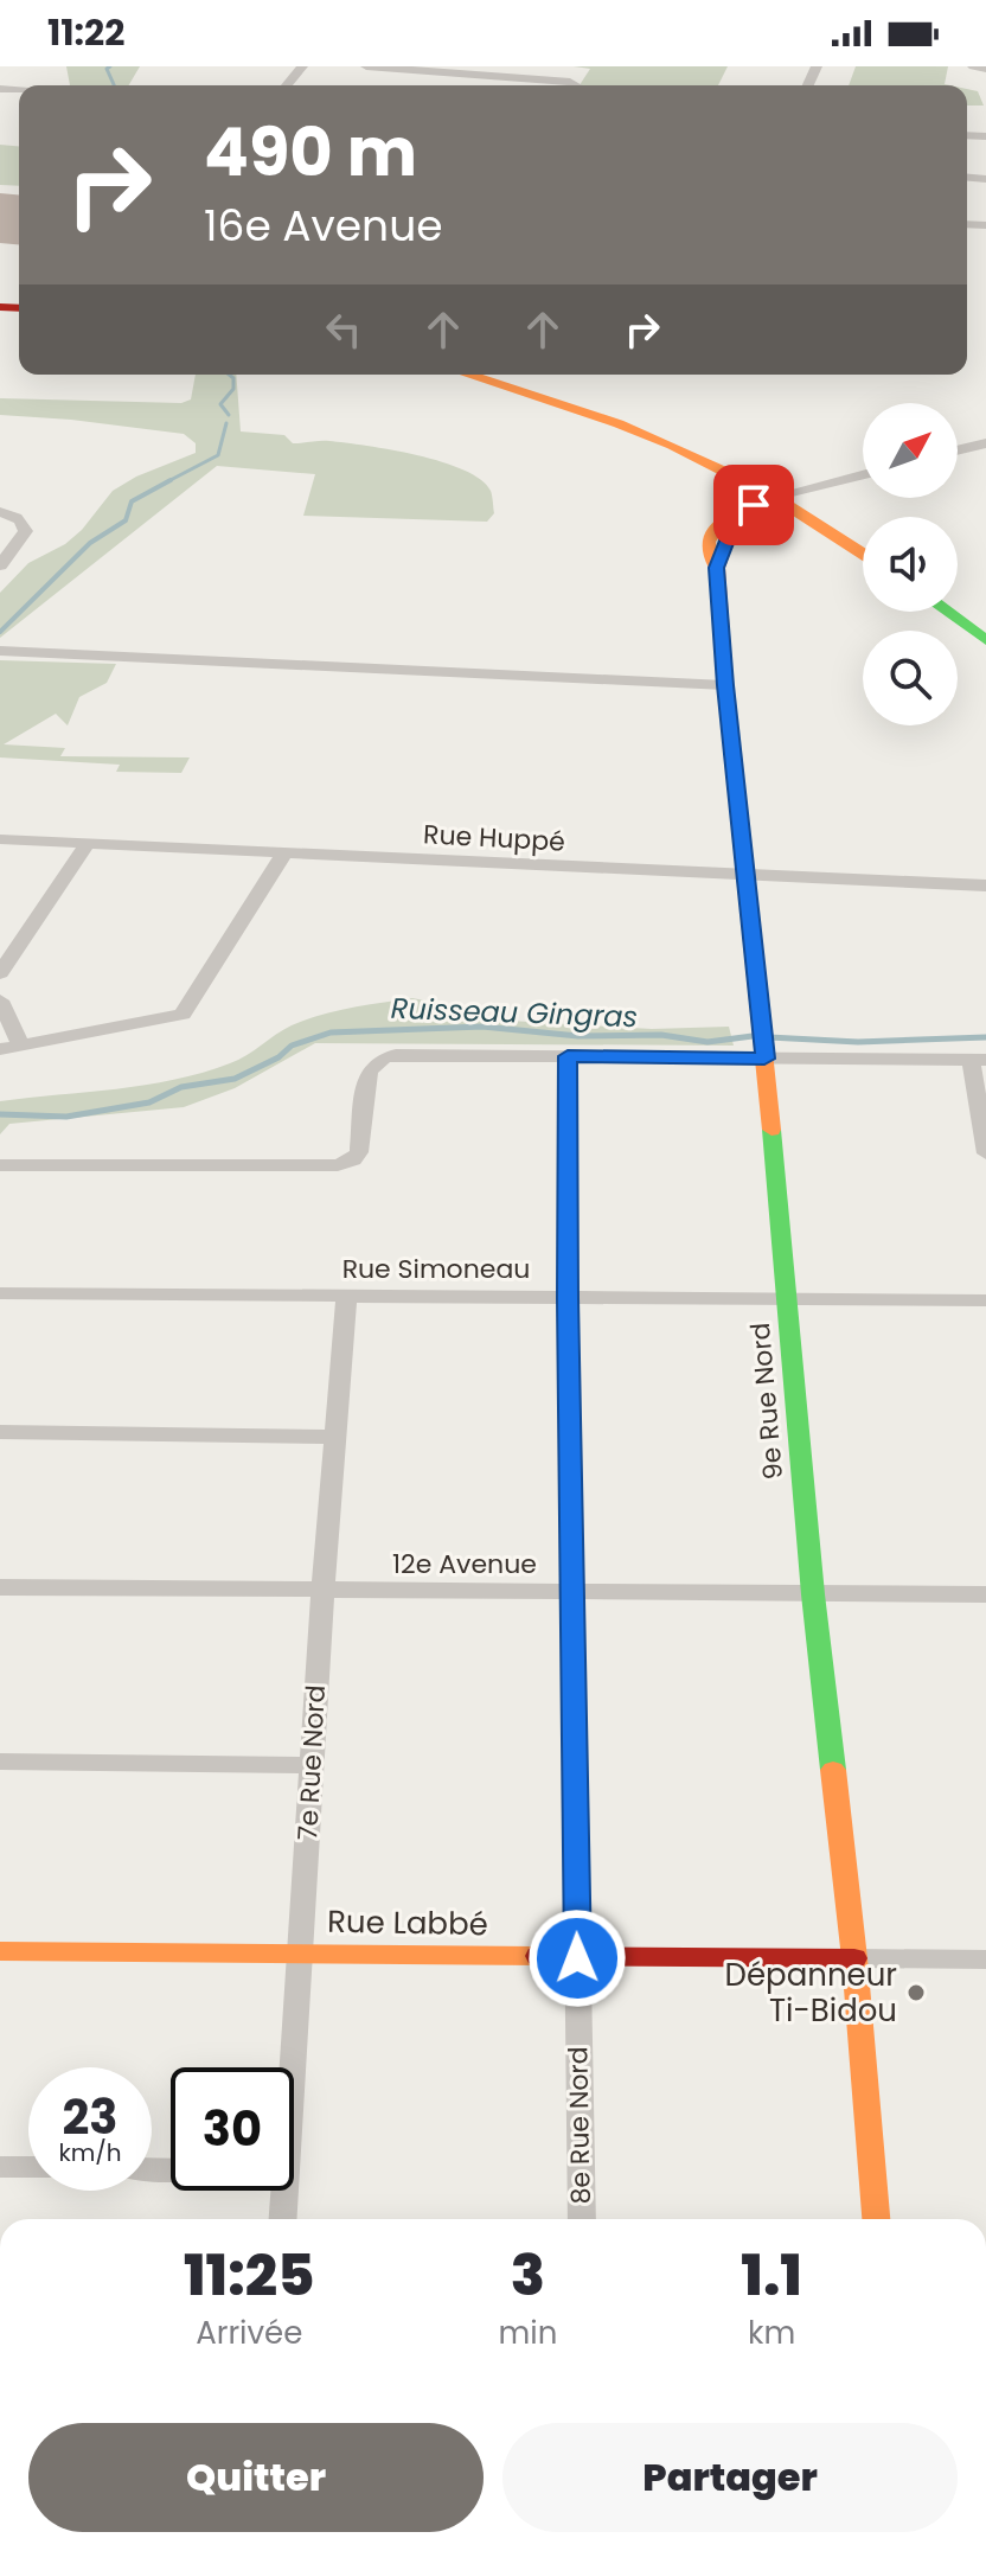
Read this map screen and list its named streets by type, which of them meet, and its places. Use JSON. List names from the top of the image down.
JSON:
{
  "streets": {
    "street": [
      "Rue Huppé",
      "Rue Simoneau",
      "9e Rue Nord",
      "12e Avenue",
      "7e Rue Nord",
      "Rue Labbé",
      "8e Rue Nord"
    ]
  },
  "crossings": [
    ["Rue Huppé", "9e Rue Nord"],
    ["Rue Simoneau", "9e Rue Nord"],
    ["Rue Simoneau", "7e Rue Nord"],
    ["Rue Simoneau", "8e Rue Nord"],
    ["9e Rue Nord", "12e Avenue"],
    ["9e Rue Nord", "Rue Labbé"],
    ["12e Avenue", "7e Rue Nord"],
    ["12e Avenue", "8e Rue Nord"],
    ["7e Rue Nord", "Rue Labbé"],
    ["Rue Labbé", "8e Rue Nord"]
  ],
  "water": ["Ruisseau Gingras"],
  "places": ["Dépanneur Ti-Bidou"],
  "north": "top right",
  "page": {
    "status": "11:22",
    "turn": ["490 m", "16e Avenue"],
    "speed": "23 km/h",
    "limit": "30",
    "eta": [
      "11:25",
      "Arrivée",
      "3",
      "min",
      "1.1",
      "km"
    ],
    "buttons": ["Quitter", "Partager"]
  }
}
